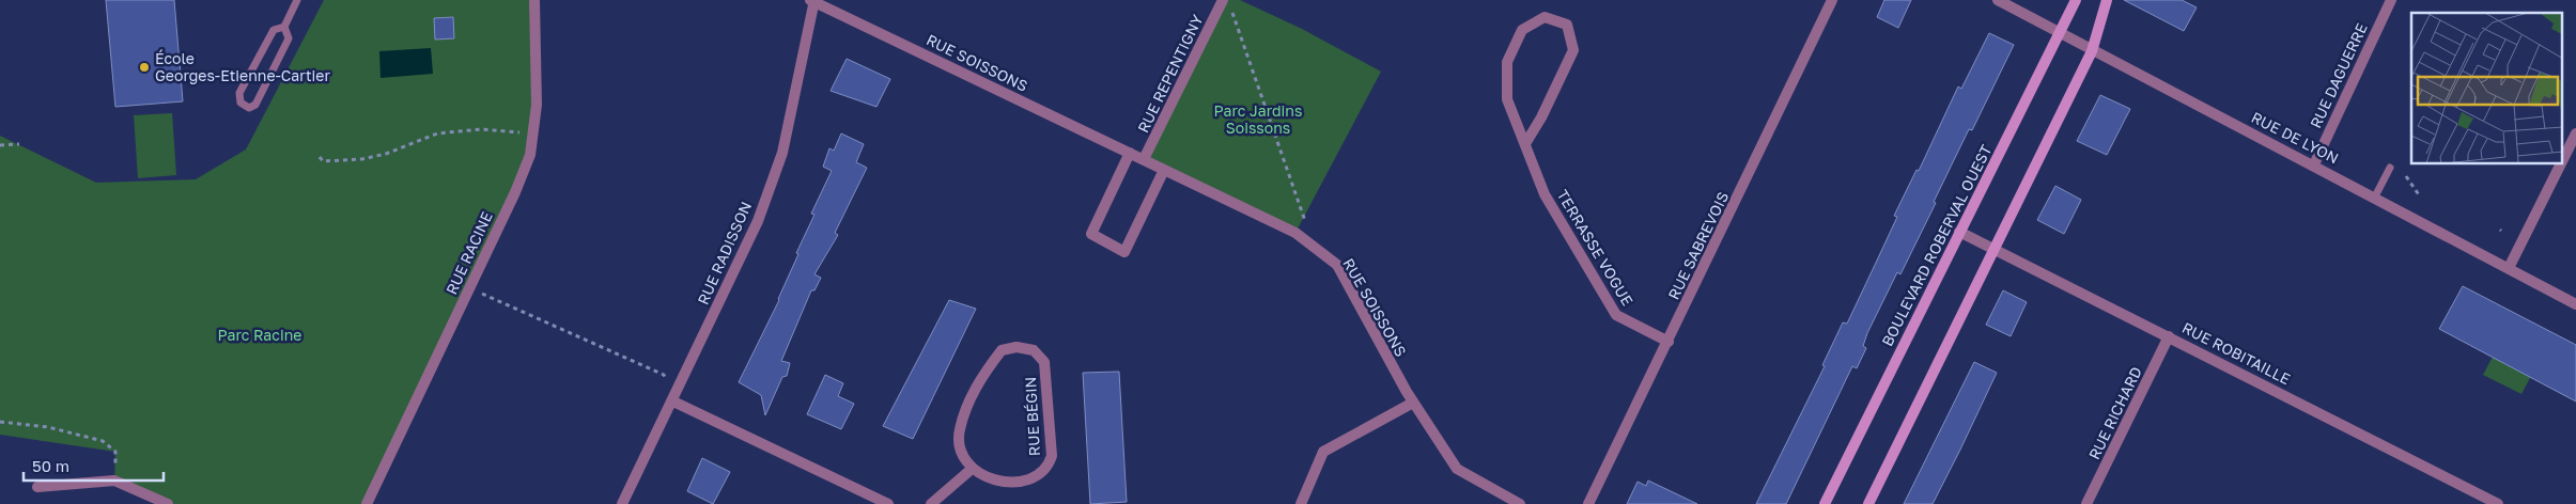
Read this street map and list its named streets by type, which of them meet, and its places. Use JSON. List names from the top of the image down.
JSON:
{
  "streets": {
    "street": [
      "RUE SOISSONS",
      "RUE REPENTIGNY",
      "RUE DAGUERRE",
      "RUE DE LYON",
      "RUE SABREVOIS",
      "BOULEVARD ROBERVAL OUEST",
      "TERRASSE VOGUE",
      "RUE RACINE",
      "RUE RADISSON",
      "RUE ROBITAILLE",
      "RUE RICHARD",
      "RUE BÉGIN"
    ]
  },
  "crossings": [
    ["RUE SOISSONS", "RUE REPENTIGNY"],
    ["RUE SOISSONS", "RUE RADISSON"],
    ["RUE DAGUERRE", "RUE DE LYON"],
    ["RUE DE LYON", "BOULEVARD ROBERVAL OUEST"],
    ["RUE SABREVOIS", "TERRASSE VOGUE"],
    ["BOULEVARD ROBERVAL OUEST", "RUE ROBITAILLE"],
    ["RUE ROBITAILLE", "RUE RICHARD"]
  ],
  "parks": ["Parc Jardins Soissons", "Parc Racine"],
  "places": ["École Georges-Etienne-Cartier"],
  "scale_bar": "50 m"
}
